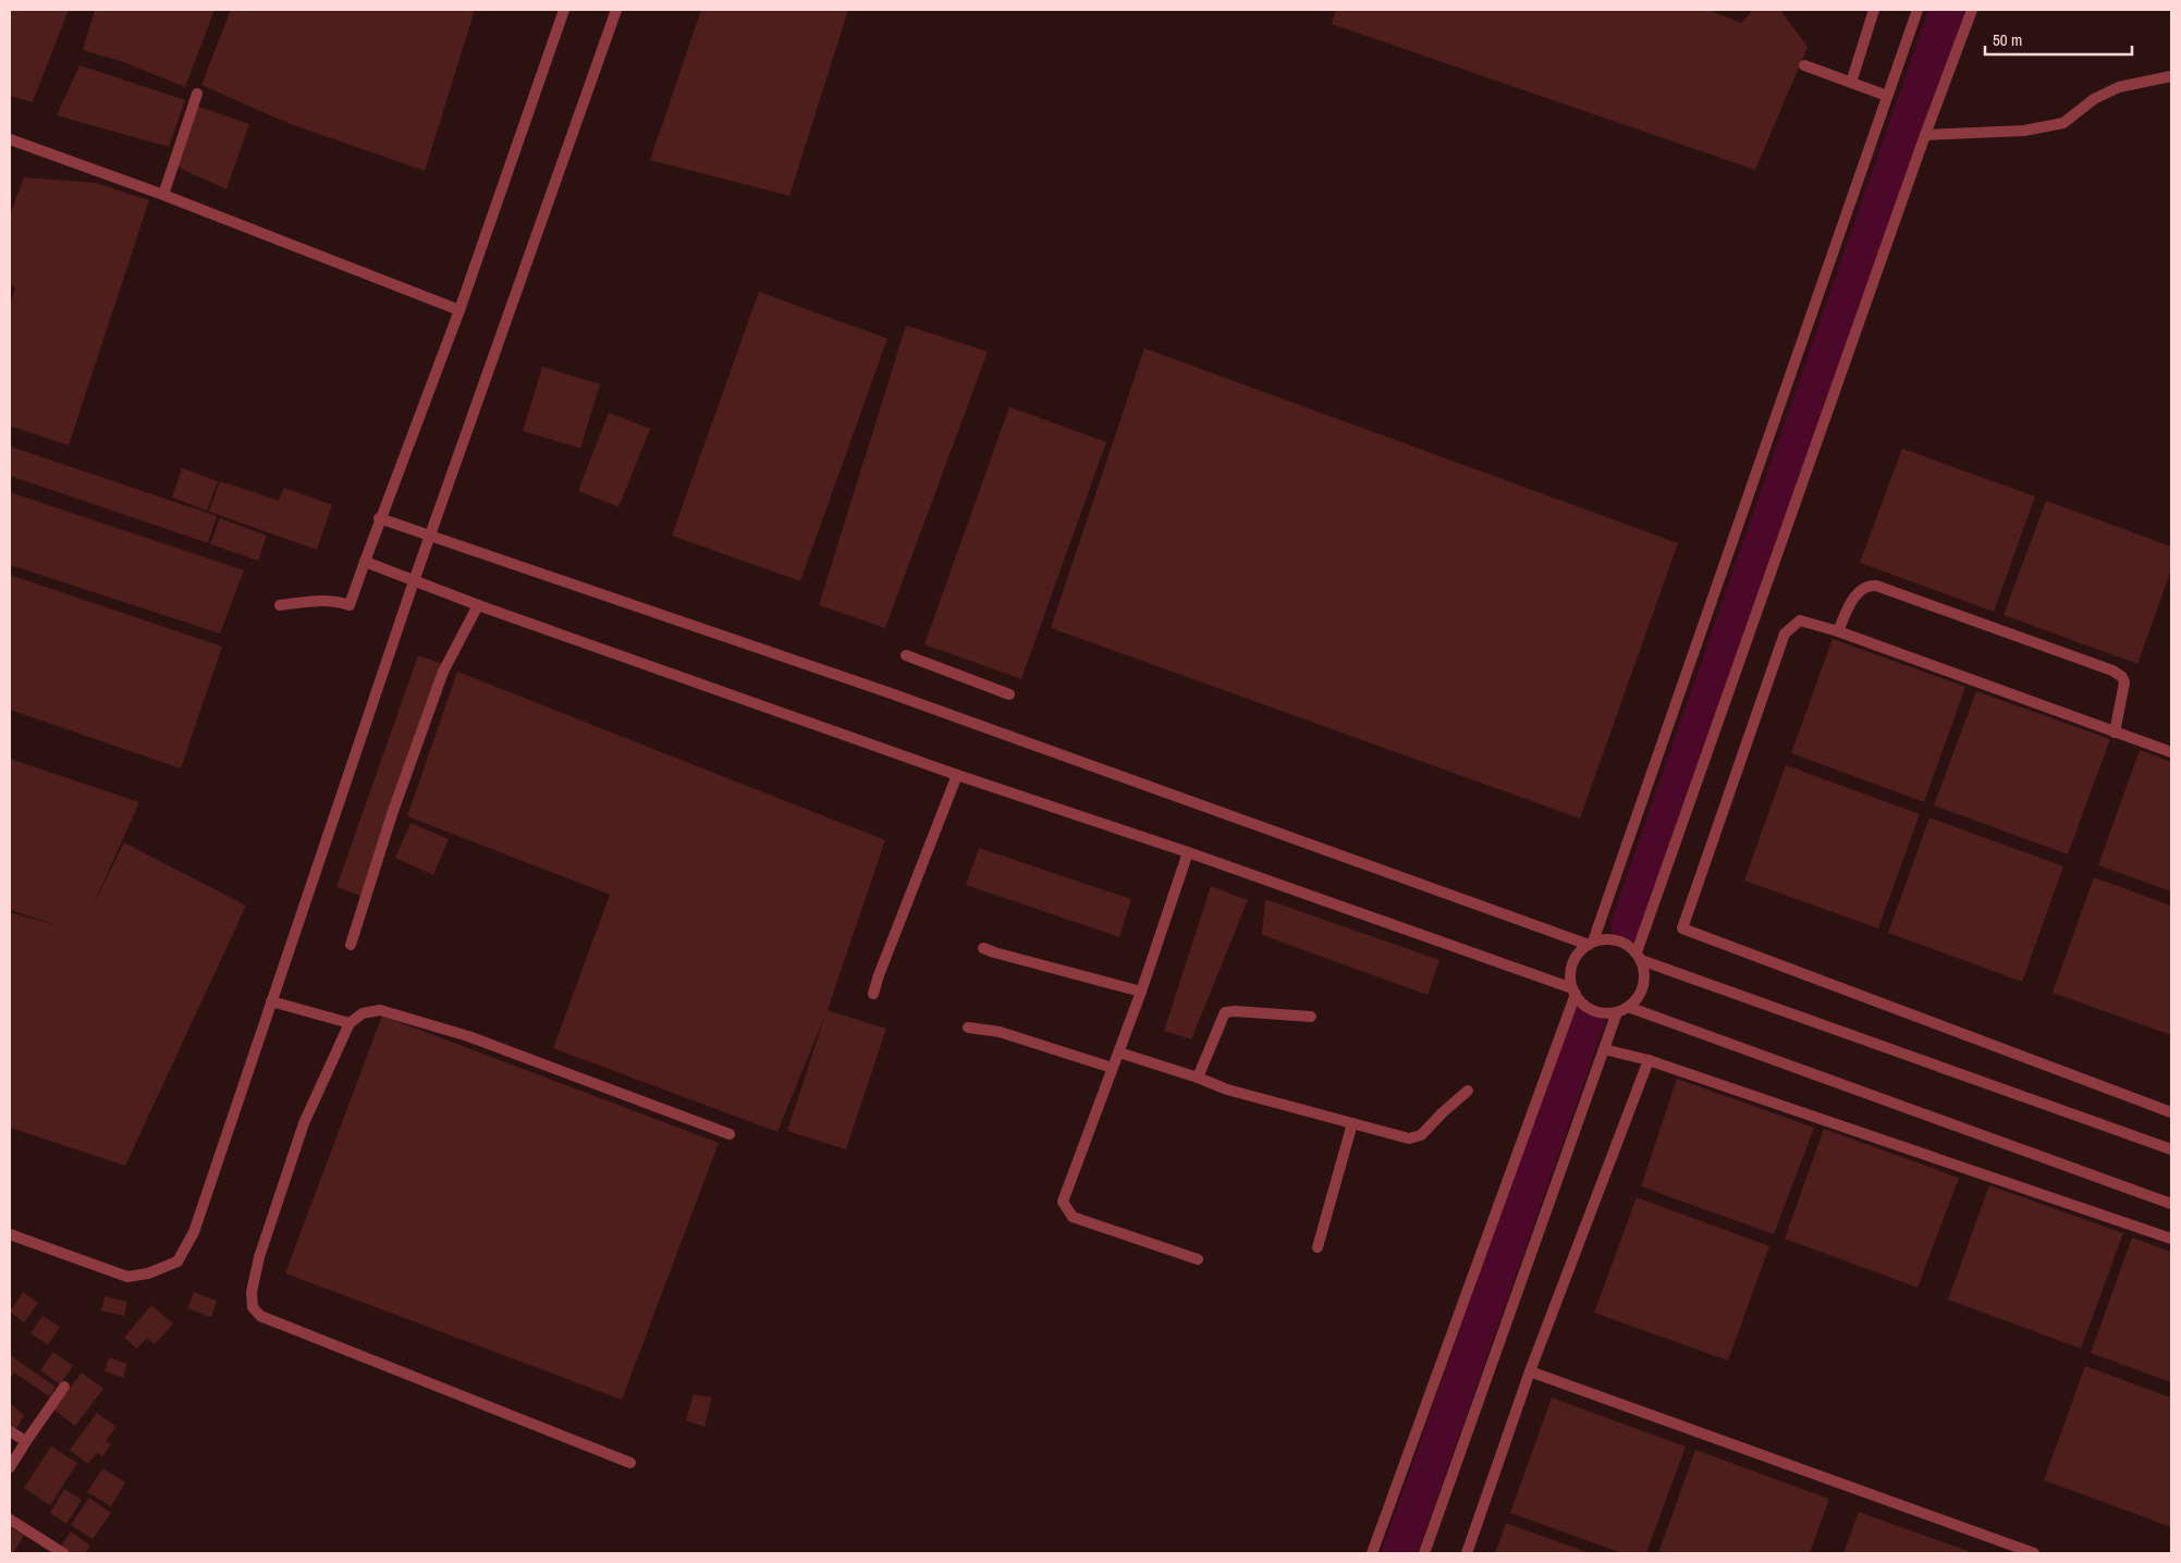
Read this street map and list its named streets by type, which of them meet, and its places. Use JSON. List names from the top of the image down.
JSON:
{
  "scale_bar": "50 m"
}
